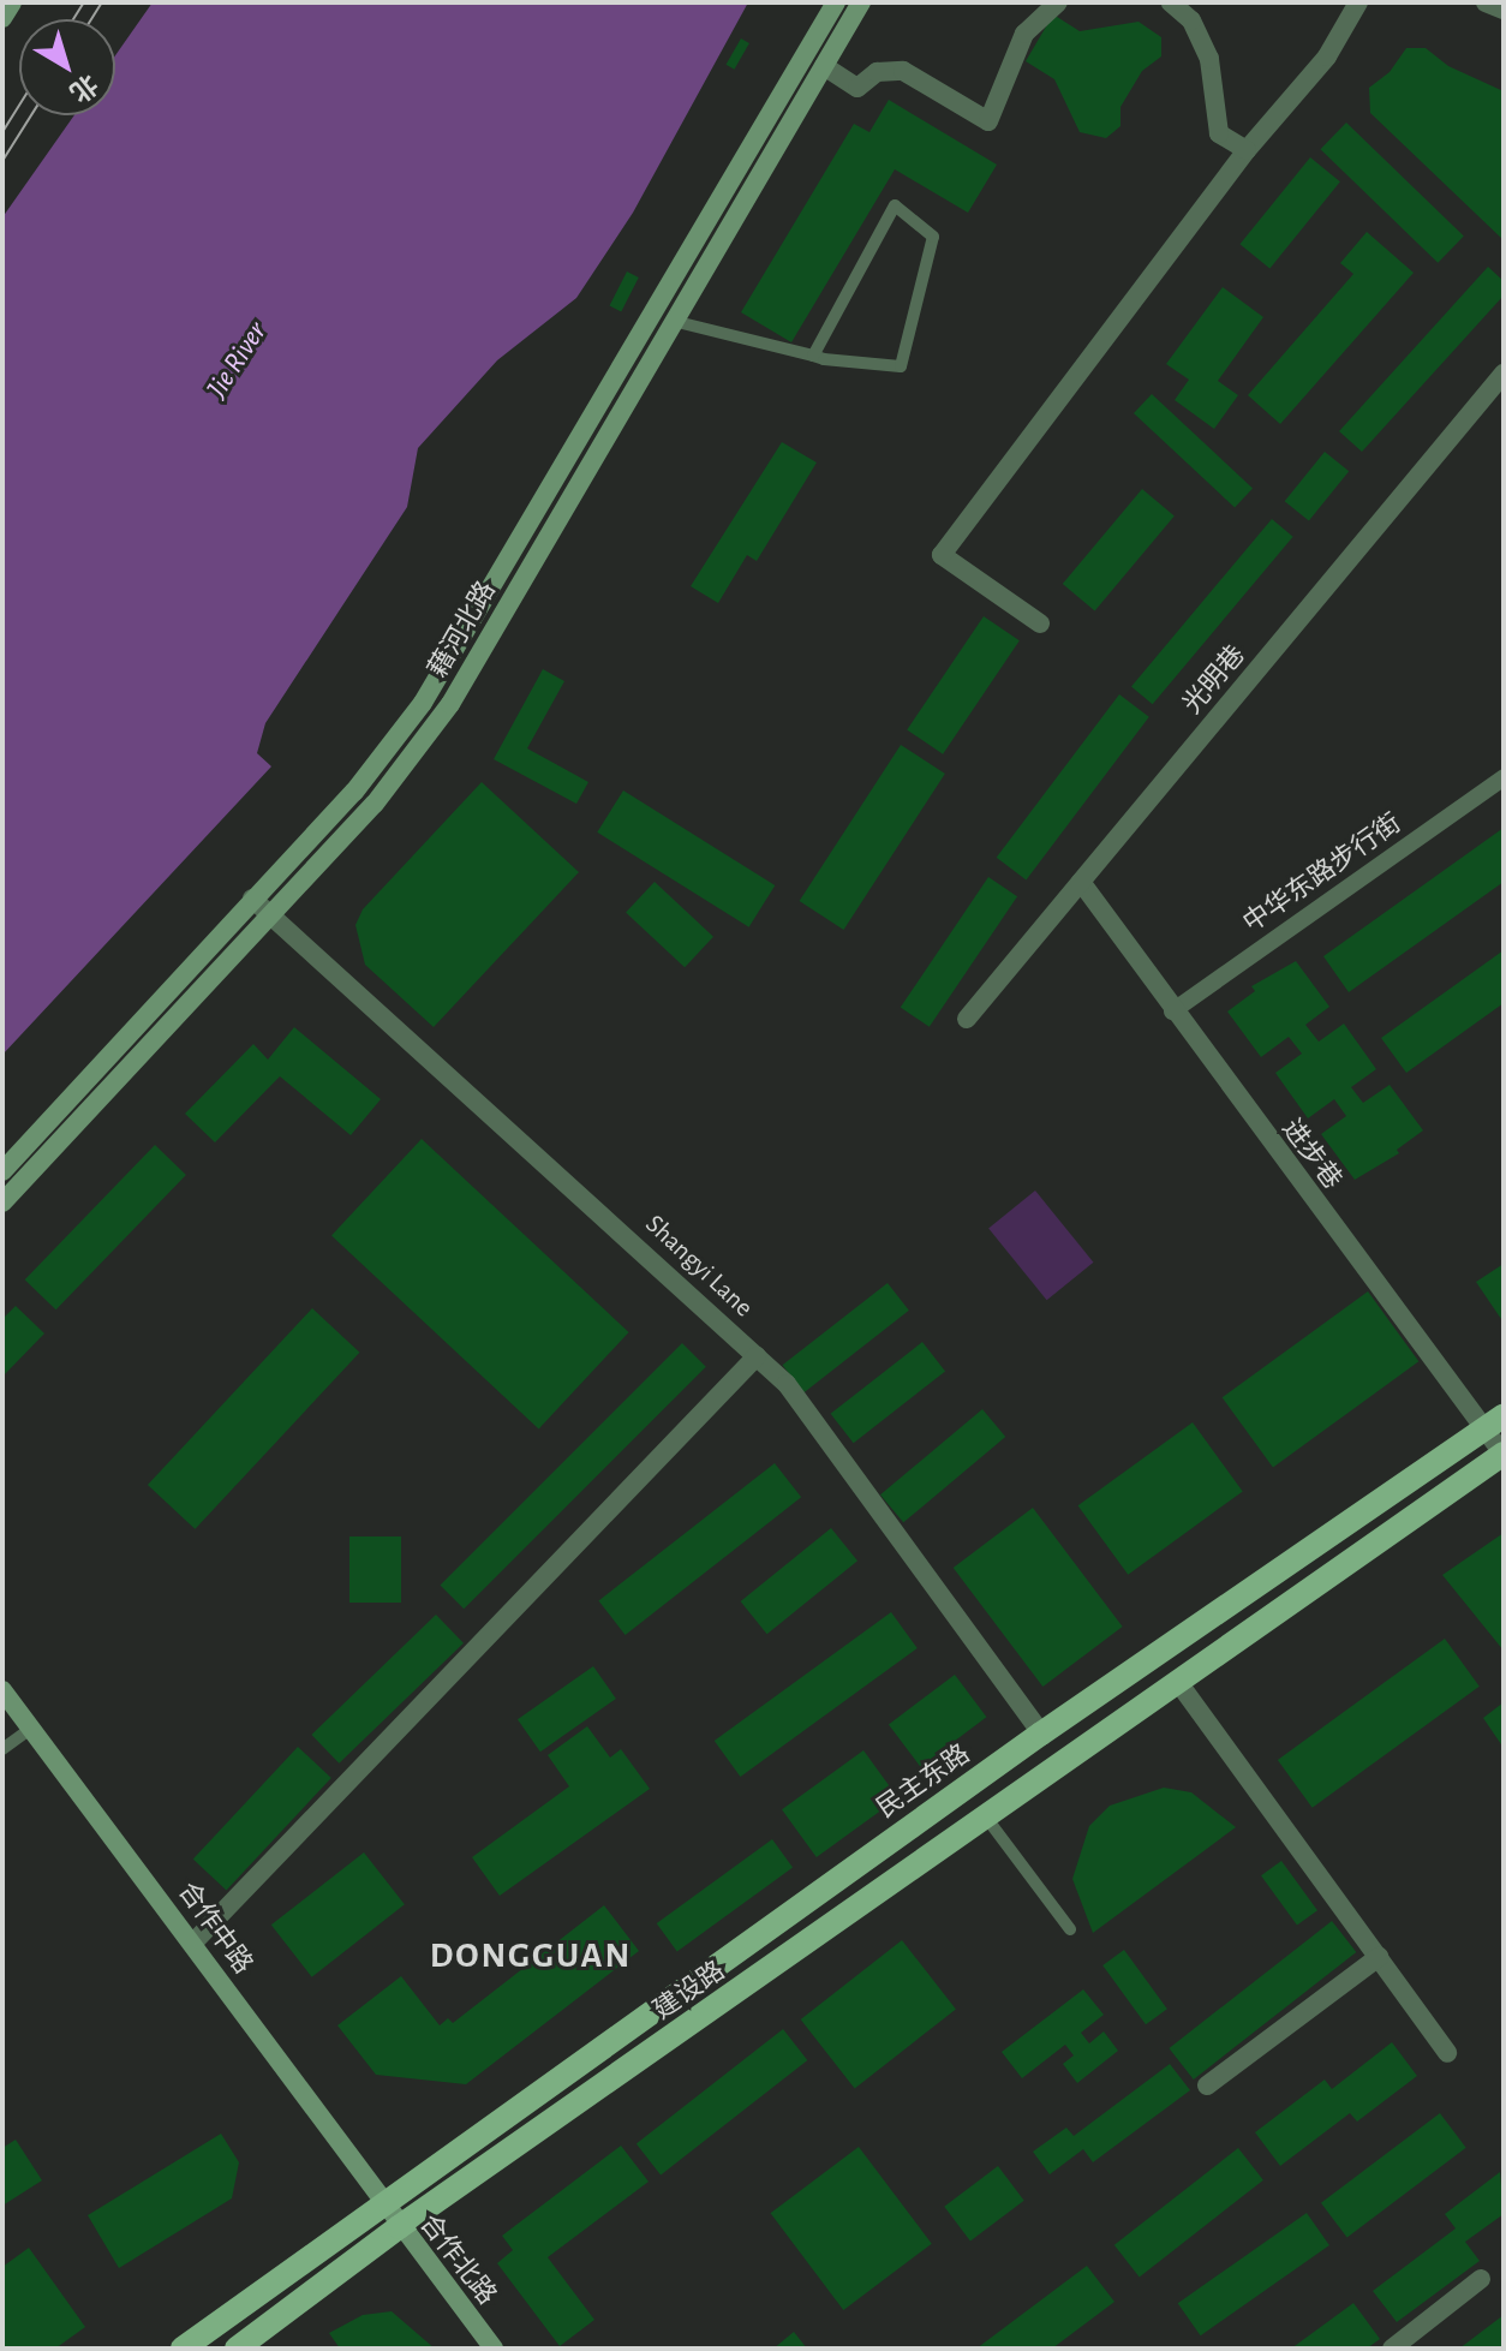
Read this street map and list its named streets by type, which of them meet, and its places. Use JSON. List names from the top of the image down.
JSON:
{
  "streets": {
    "main road": [
      "藉河北路",
      "民主东路",
      "合作中路",
      "建设路",
      "合作北路"
    ],
    "street": [
      "光明巷",
      "中华东路步行街",
      "进步巷",
      "Shangyi Lane"
    ]
  },
  "crossings": [
    ["藉河北路", "Shangyi Lane"],
    ["光明巷", "进步巷"],
    ["中华东路步行街", "进步巷"],
    ["进步巷", "民主东路"],
    ["Shangyi Lane", "民主东路"],
    ["民主东路", "合作中路"],
    ["民主东路", "合作北路"],
    ["合作中路", "合作北路"],
    ["建设路", "合作北路"]
  ],
  "districts": ["DONGGUAN"],
  "water": ["Jie River"],
  "north": "bottom right"
}
